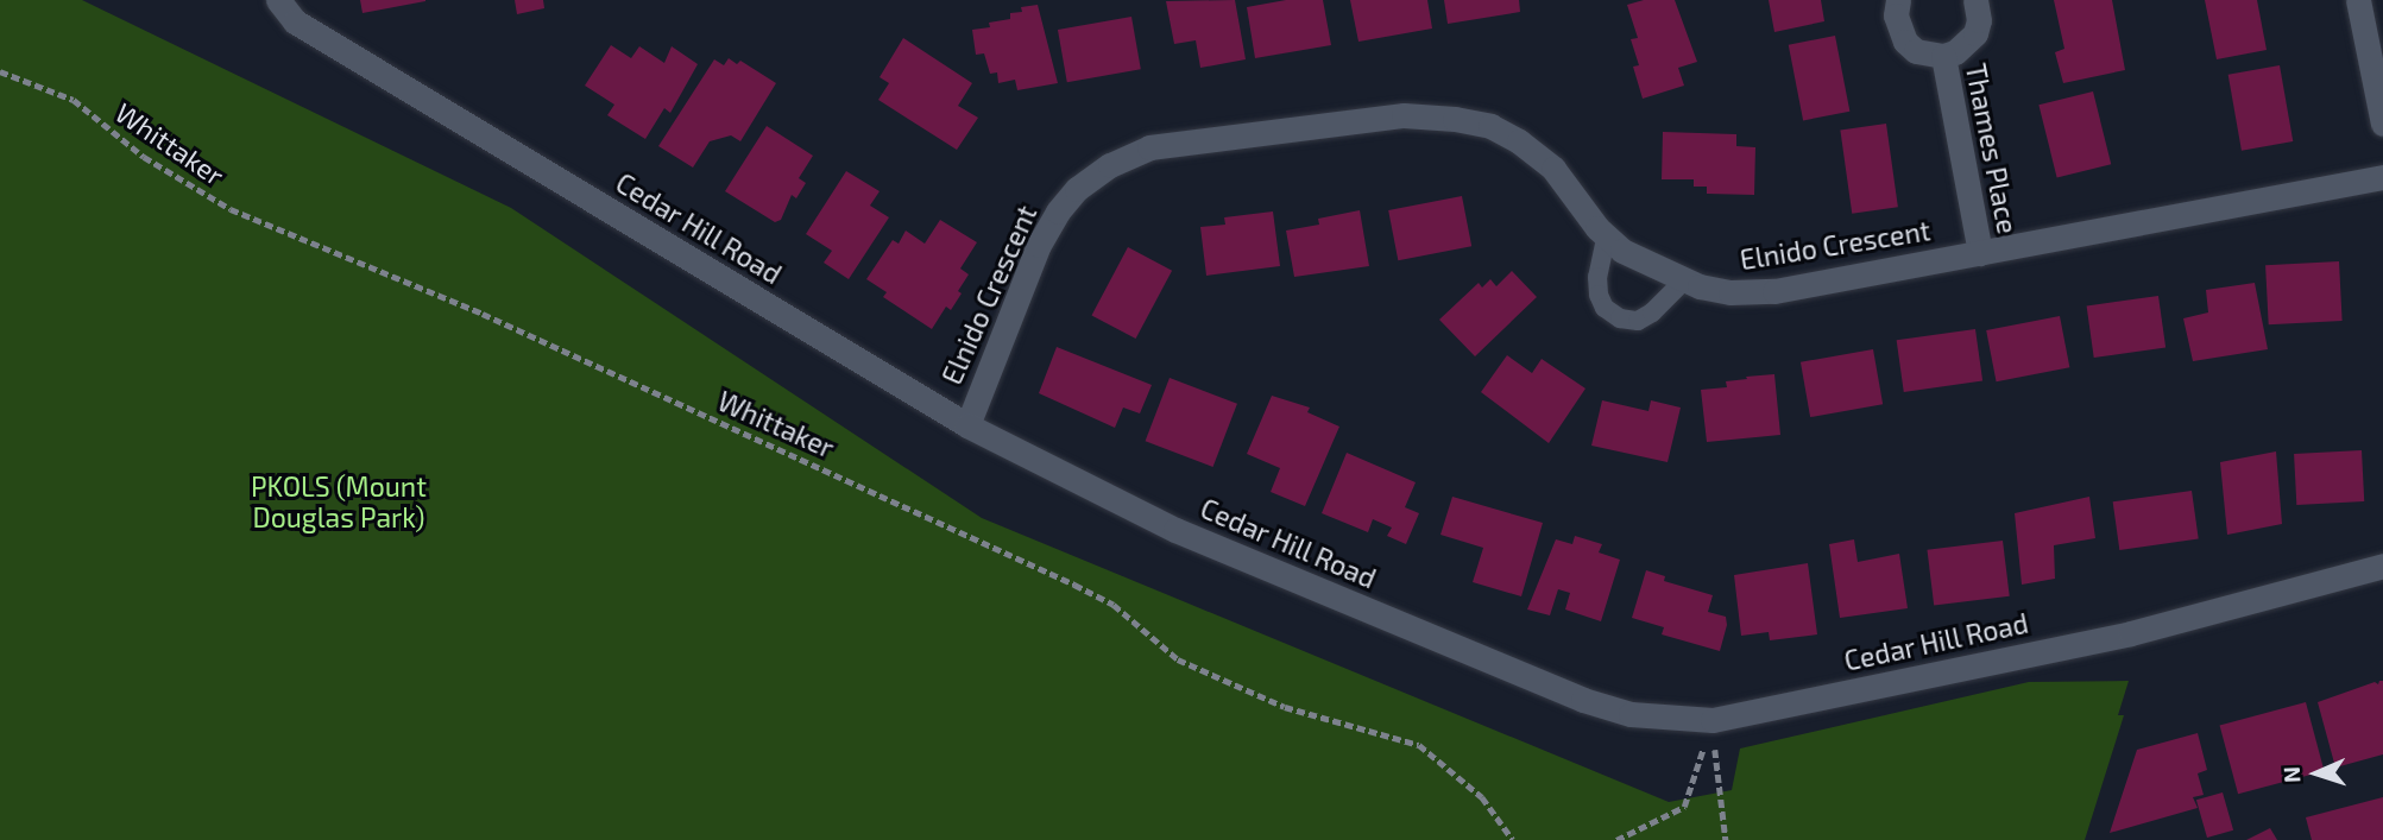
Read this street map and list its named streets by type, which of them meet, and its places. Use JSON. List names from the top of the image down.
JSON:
{
  "streets": {
    "street": ["Thames Place", "Cedar Hill Road", "Elnido Crescent"],
    "path": ["Whittaker"]
  },
  "crossings": [
    ["Thames Place", "Elnido Crescent"],
    ["Cedar Hill Road", "Elnido Crescent"]
  ],
  "parks": ["PKOLS (Mount Douglas Park)"],
  "north": "left"
}
